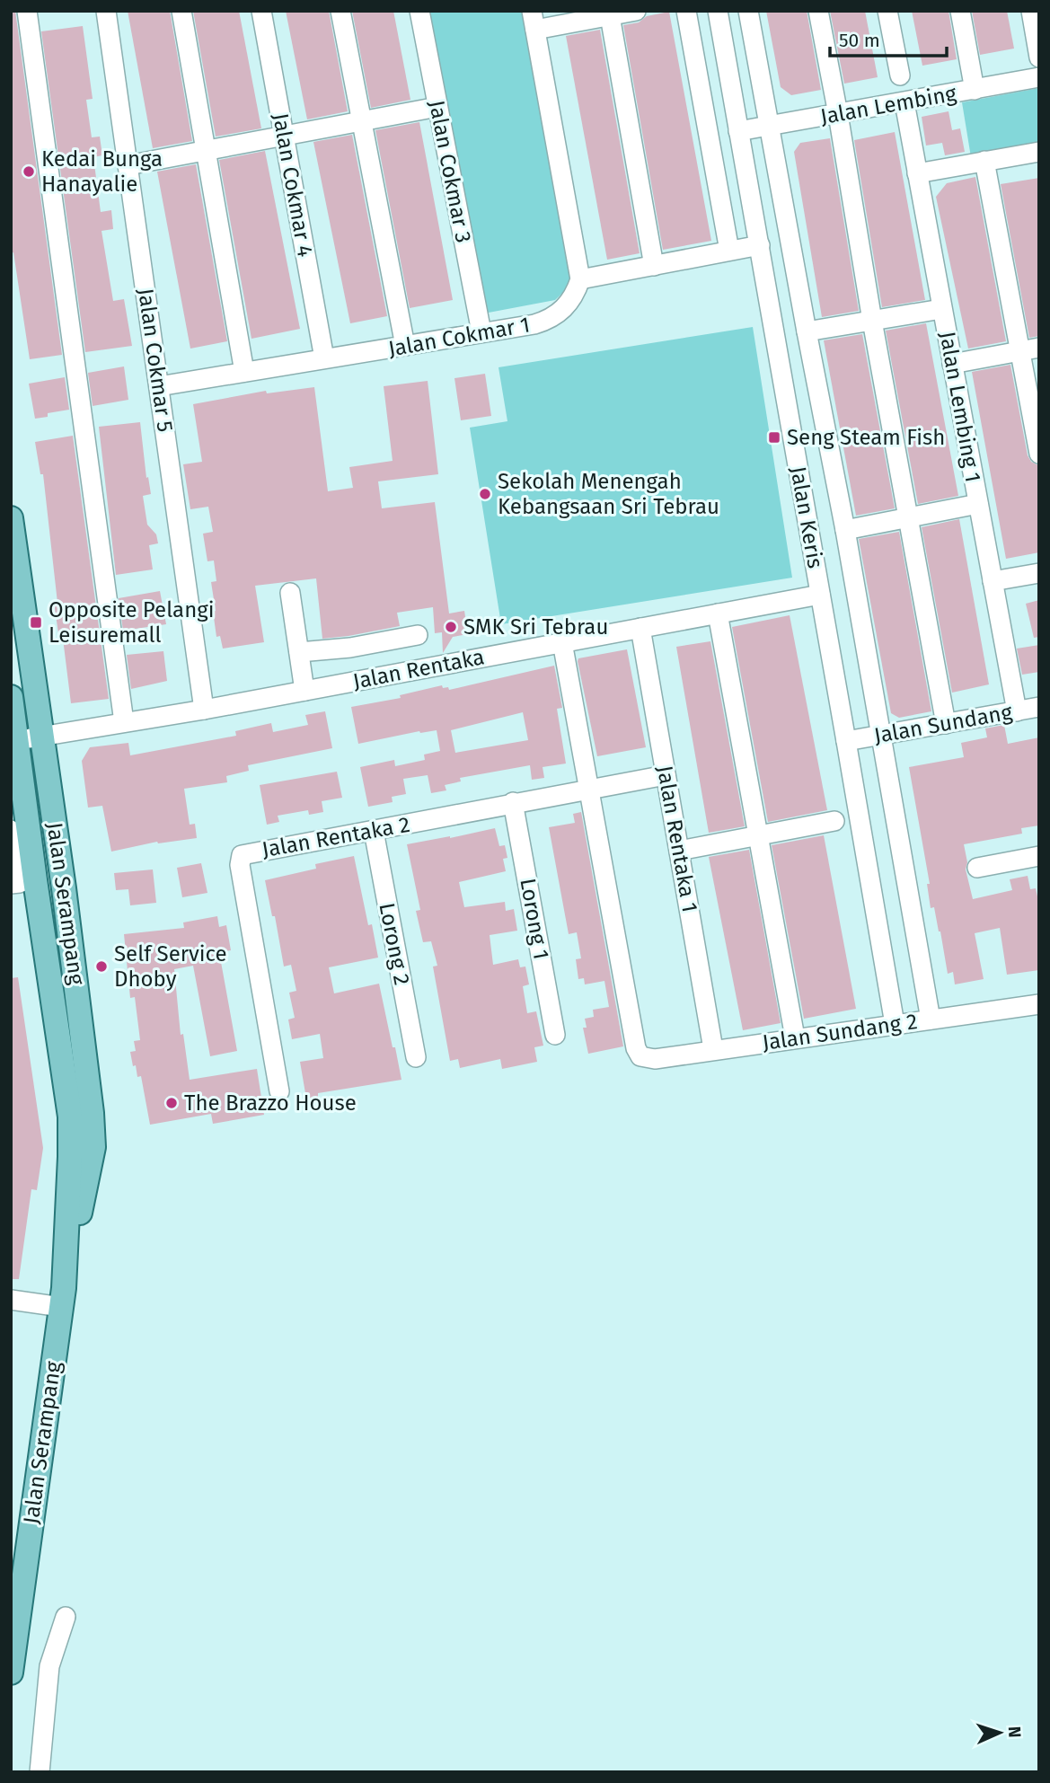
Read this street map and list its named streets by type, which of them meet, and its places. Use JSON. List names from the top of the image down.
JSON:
{
  "streets": {
    "main road": ["Jalan Serampang"],
    "street": [
      "Jalan Lembing",
      "Jalan Cokmar 3",
      "Jalan Cokmar 4",
      "Jalan Cokmar 1",
      "Jalan Cokmar 5",
      "Jalan Lembing 1",
      "Jalan Keris",
      "Jalan Rentaka",
      "Jalan Sundang",
      "Jalan Rentaka 2",
      "Jalan Rentaka 1",
      "Lorong 1",
      "Lorong 2",
      "Jalan Sundang 2"
    ]
  },
  "crossings": [
    ["Jalan Lembing", "Jalan Lembing 1"],
    ["Jalan Lembing", "Jalan Keris"],
    ["Jalan Cokmar 3", "Jalan Cokmar 1"],
    ["Jalan Cokmar 4", "Jalan Cokmar 1"],
    ["Jalan Cokmar 1", "Jalan Cokmar 5"],
    ["Jalan Cokmar 5", "Jalan Rentaka"],
    ["Jalan Lembing 1", "Jalan Sundang"],
    ["Jalan Keris", "Jalan Rentaka"],
    ["Jalan Keris", "Jalan Sundang"],
    ["Jalan Keris", "Jalan Sundang 2"],
    ["Jalan Rentaka", "Jalan Rentaka 1"],
    ["Jalan Rentaka", "Jalan Serampang"],
    ["Jalan Rentaka 2", "Jalan Rentaka 1"],
    ["Jalan Rentaka 2", "Lorong 1"],
    ["Jalan Rentaka 2", "Lorong 2"],
    ["Jalan Rentaka 2", "Jalan Sundang 2"],
    ["Jalan Rentaka 1", "Jalan Sundang 2"]
  ],
  "places": {
    "other": [
      "Kedai Bunga Hanayalie",
      "Sekolah Menengah Kebangsaan Sri Tebrau",
      "SMK Sri Tebrau",
      "Self Service Dhoby",
      "The Brazzo House"
    ],
    "transit": ["Seng Steam Fish", "Opposite Pelangi Leisuremall"]
  },
  "scale_bar": "50 m",
  "north": "right"
}
